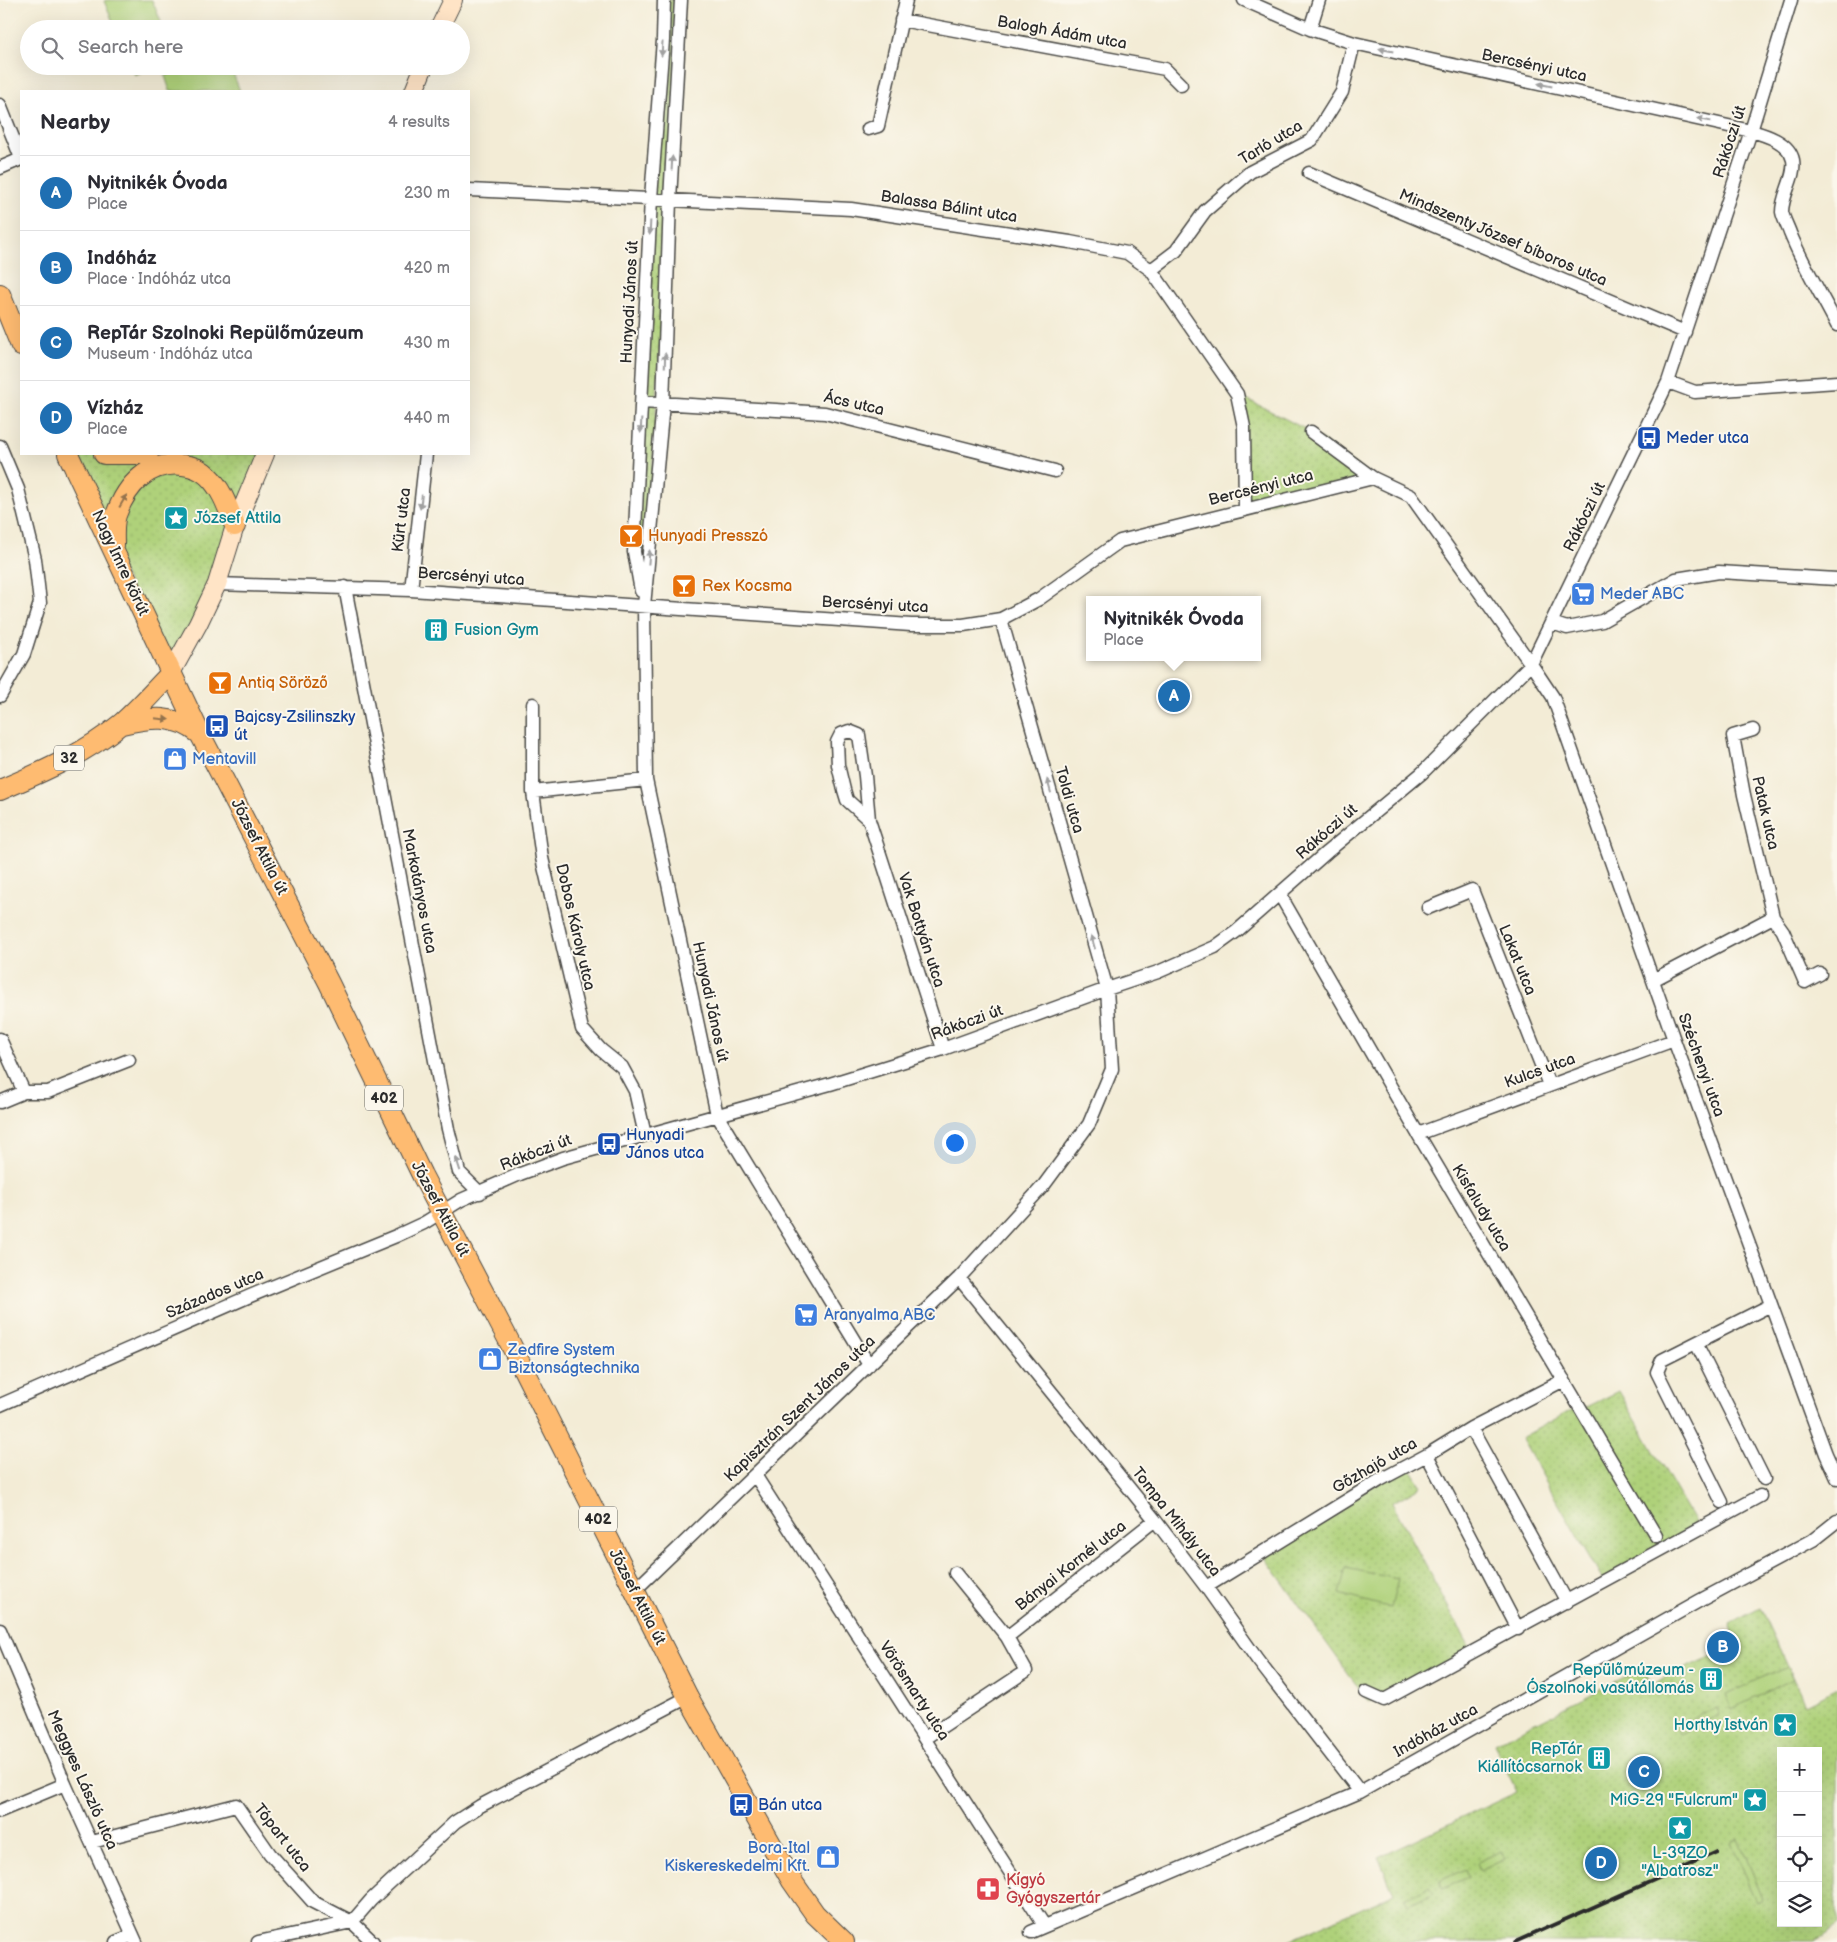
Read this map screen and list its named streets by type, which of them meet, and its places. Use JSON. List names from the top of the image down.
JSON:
{
  "streets": {
    "main road": [
      "Nagy Imre körút",
      "32",
      "József Attila út",
      "402"
    ],
    "street": [
      "Balogh Ádám utca",
      "Bercsényi utca",
      "Rákóczi út",
      "Tarló utca",
      "Balassa Bálint utca",
      "Mindszenty József bíboros utca",
      "Hunyadi János út",
      "Ács utca",
      "Kürt utca",
      "Toldi utca",
      "Patak utca",
      "Markotányos utca",
      "Dobos Károly utca",
      "Vak Bottyán utca",
      "Lakat utca",
      "Széchenyi utca",
      "Kulcs utca",
      "Kisfaludy utca",
      "Százados utca",
      "Kapisztrán Szent János utca",
      "Gőzhajó utca",
      "Tompa Mihály utca",
      "Bányai Kornél utca",
      "Vörösmarty utca",
      "Indóház utca",
      "Meggyes László utca",
      "Tópart utca"
    ]
  },
  "crossings": [
    ["Bercsényi utca", "Rákóczi út"],
    ["Bercsényi utca", "Tarló utca"],
    ["Bercsényi utca", "Balassa Bálint utca"],
    ["Bercsényi utca", "Hunyadi János út"],
    ["Bercsényi utca", "Kürt utca"],
    ["Bercsényi utca", "Toldi utca"],
    ["Bercsényi utca", "Markotányos utca"],
    ["Rákóczi út", "Mindszenty József bíboros utca"],
    ["Rákóczi út", "Hunyadi János út"],
    ["Rákóczi út", "Toldi utca"],
    ["Rákóczi út", "József Attila út"],
    ["Rákóczi út", "Markotányos utca"],
    ["Rákóczi út", "Dobos Károly utca"],
    ["Rákóczi út", "Vak Bottyán utca"],
    ["Rákóczi út", "Széchenyi utca"],
    ["Rákóczi út", "Kisfaludy utca"],
    ["Rákóczi út", "Százados utca"],
    ["Rákóczi út", "Kapisztrán Szent János utca"],
    ["Tarló utca", "Balassa Bálint utca"],
    ["Balassa Bálint utca", "Hunyadi János út"],
    ["Hunyadi János út", "Ács utca"],
    ["Hunyadi János út", "Kapisztrán Szent János utca"],
    ["Nagy Imre körút", "32"],
    ["Nagy Imre körút", "József Attila út"],
    ["32", "József Attila út"],
    ["Toldi utca", "Kapisztrán Szent János utca"],
    ["József Attila út", "Százados utca"],
    ["József Attila út", "Kapisztrán Szent János utca"],
    ["Lakat utca", "Kulcs utca"],
    ["Széchenyi utca", "Kulcs utca"],
    ["Kulcs utca", "Kisfaludy utca"],
    ["Kisfaludy utca", "Gőzhajó utca"],
    ["Kapisztrán Szent János utca", "Tompa Mihály utca"],
    ["Kapisztrán Szent János utca", "Vörösmarty utca"],
    ["Gőzhajó utca", "Tompa Mihály utca"],
    ["Tompa Mihály utca", "Bányai Kornél utca"],
    ["Tompa Mihály utca", "Indóház utca"],
    ["Vörösmarty utca", "Indóház utca"],
    ["Meggyes László utca", "Tópart utca"]
  ],
  "one_way": ["Kürt utca", "Toldi utca", "Markotányos utca"],
  "places": {
    "bus stop": [
      "Meder utca",
      "Bajcsy-Zsilinszky út",
      "Hunyadi János utca",
      "Bán utca"
    ],
    "place": [
      "József Attila",
      "Horthy István",
      "MiG-29 \"Fulcrum\"",
      "L-39ZO \"Albatrosz\""
    ],
    "bar": ["Hunyadi Presszó", "Rex Kocsma", "Antiq Söröző"],
    "supermarket": ["Meder ABC", "Aranyalma ABC"],
    "building": ["Fusion Gym", "Repülőmúzeum - Ószolnoki vasútállomás", "RepTár Kiállítócsarnok"],
    "shop": ["Mentavill", "Zedfire System Biztonságtechnika", "Bora-Ital Kiskereskedelmi Kft."],
    "pharmacy": ["Kígyó Gyógyszertár"]
  },
  "page": {
    "search": "Search here",
    "heading": ["Nearby", "4 results"],
    "list": [
      {
        "mark": "A",
        "name": "Nyitnikék Óvoda",
        "note": "Place",
        "value": "230 m"
      },
      {
        "mark": "B",
        "name": "Indóház",
        "note": "Place · Indóház utca",
        "value": "420 m"
      },
      {
        "mark": "C",
        "name": "RepTár Szolnoki Repülőmúzeum",
        "note": "Museum · Indóház utca",
        "value": "430 m"
      },
      {
        "mark": "D",
        "name": "Vízház",
        "note": "Place",
        "value": "440 m"
      }
    ],
    "popup": ["Nyitnikék Óvoda", "Place"],
    "pins": [
      "A",
      "B",
      "C",
      "D"
    ],
    "map_buttons": ["+", "−"]
  }
}
